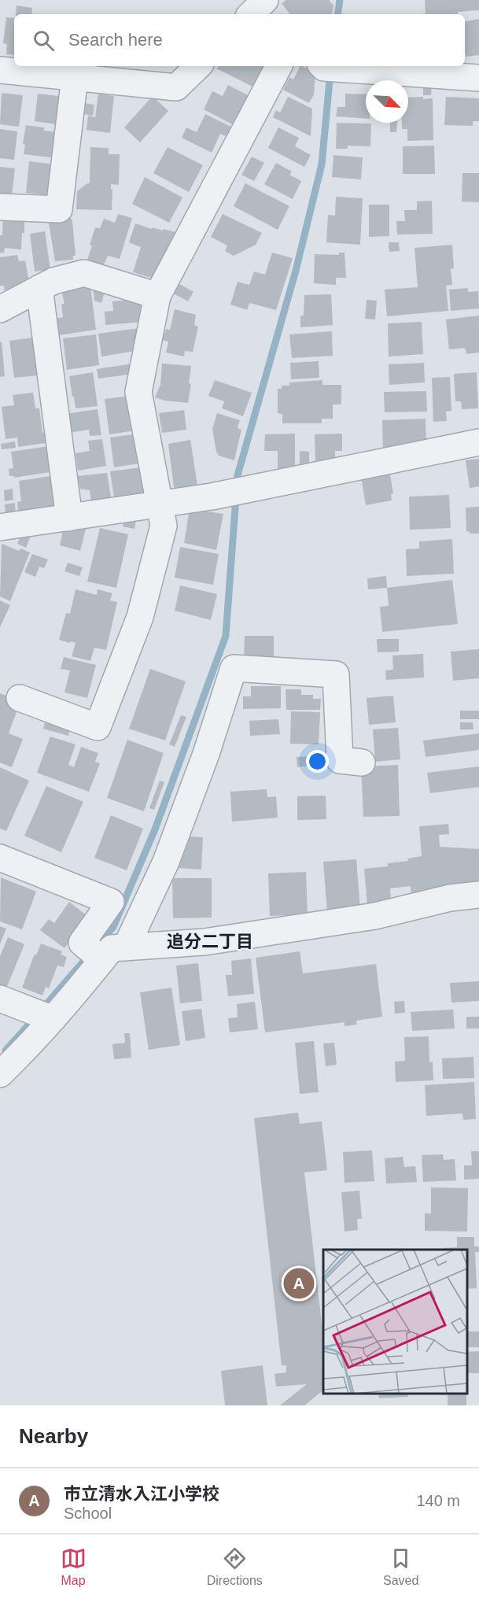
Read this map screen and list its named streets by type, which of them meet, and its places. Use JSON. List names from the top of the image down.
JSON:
{
  "districts": ["追分二丁目"],
  "north": "bottom right",
  "page": {
    "search": "Search here",
    "pins": "A",
    "heading": "Nearby",
    "list": [
      {
        "mark": "A",
        "name": "市立清水入江小学校",
        "note": "School",
        "value": "140 m"
      }
    ],
    "nav": ["Map", "Directions", "Saved"]
  }
}
